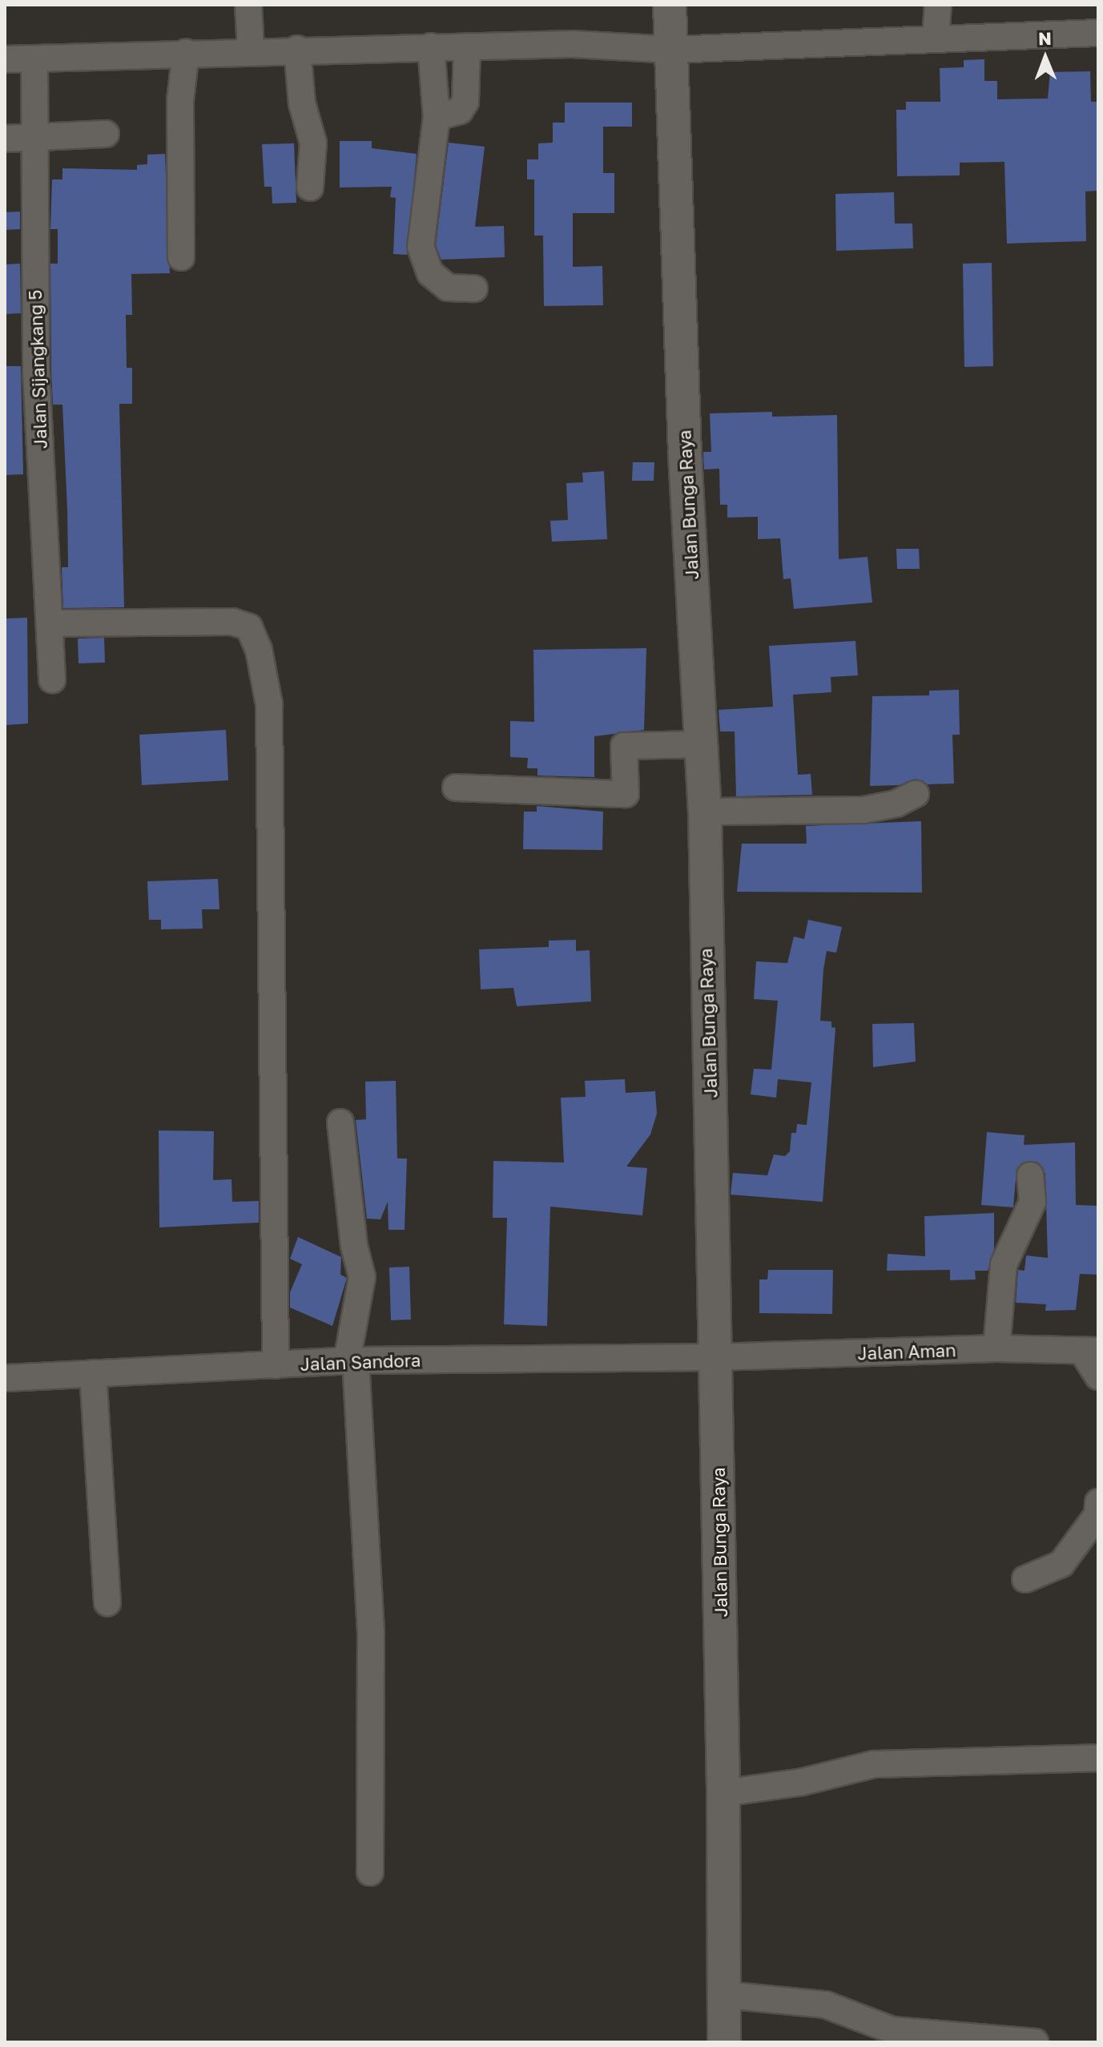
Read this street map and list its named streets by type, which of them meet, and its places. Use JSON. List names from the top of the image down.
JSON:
{
  "streets": {
    "street": [
      "Jalan Sijangkang 5",
      "Jalan Bunga Raya",
      "Jalan Aman",
      "Jalan Sandora"
    ]
  },
  "crossings": [
    ["Jalan Bunga Raya", "Jalan Aman"],
    ["Jalan Bunga Raya", "Jalan Sandora"],
    ["Jalan Aman", "Jalan Sandora"]
  ],
  "north": "top"
}
